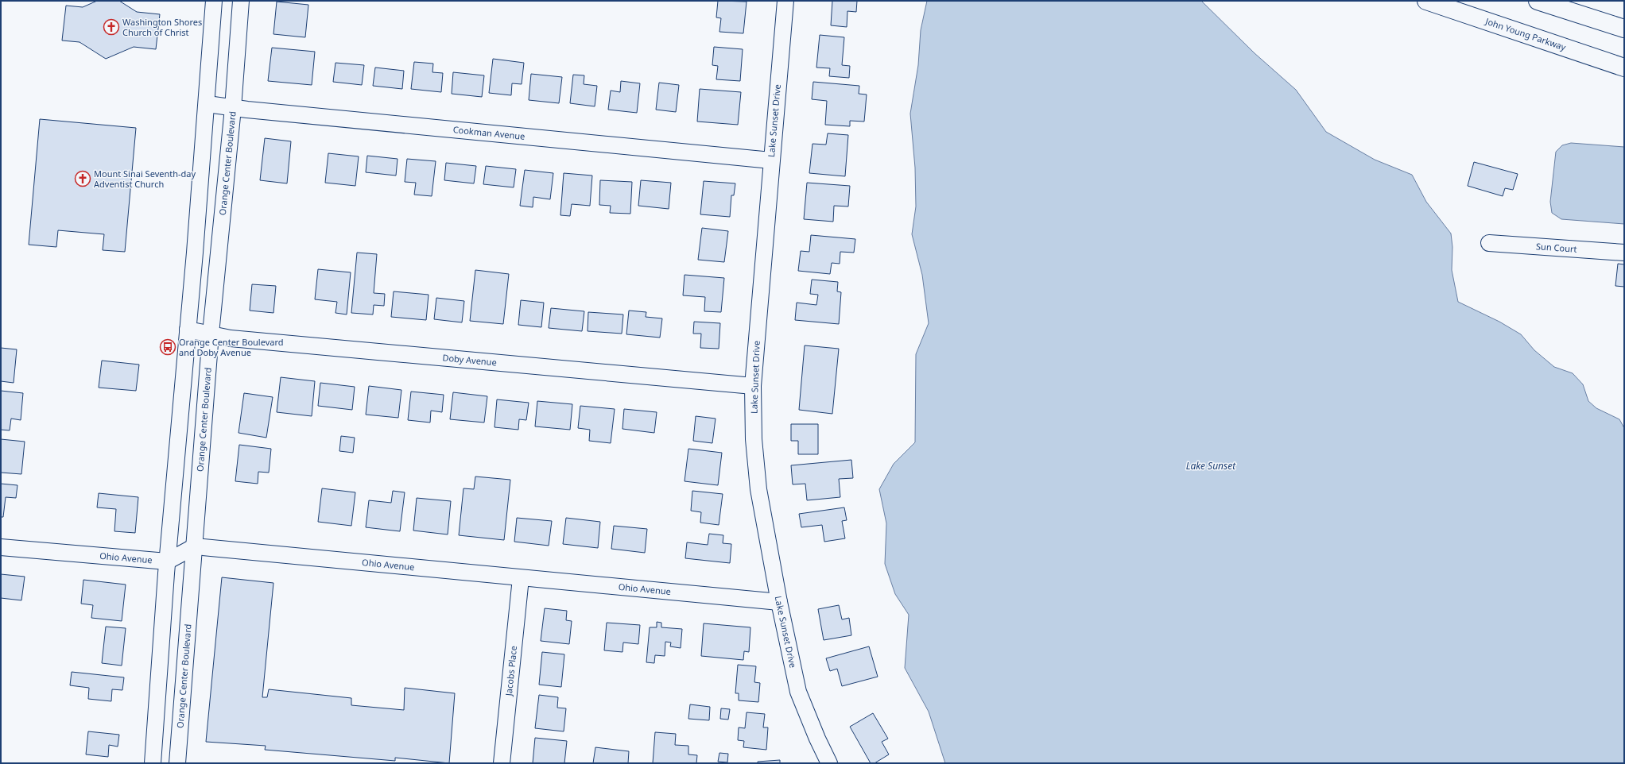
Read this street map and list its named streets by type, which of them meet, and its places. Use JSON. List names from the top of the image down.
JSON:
{
  "streets": {
    "main road": ["John Young Parkway"],
    "street": [
      "Lake Sunset Drive",
      "Cookman Avenue",
      "Orange Center Boulevard",
      "Sun Court",
      "Doby Avenue",
      "Ohio Avenue",
      "Jacobs Place"
    ]
  },
  "crossings": [
    ["Lake Sunset Drive", "Cookman Avenue"],
    ["Lake Sunset Drive", "Doby Avenue"],
    ["Lake Sunset Drive", "Ohio Avenue"],
    ["Cookman Avenue", "Orange Center Boulevard"],
    ["Orange Center Boulevard", "Doby Avenue"],
    ["Orange Center Boulevard", "Ohio Avenue"],
    ["Ohio Avenue", "Jacobs Place"]
  ],
  "water": ["Lake Sunset"],
  "places": {
    "church": ["Washington Shores Church of Christ", "Mount Sinai Seventh-day Adventist Church"],
    "bus stop": ["Orange Center Boulevard and Doby Avenue"]
  }
}
